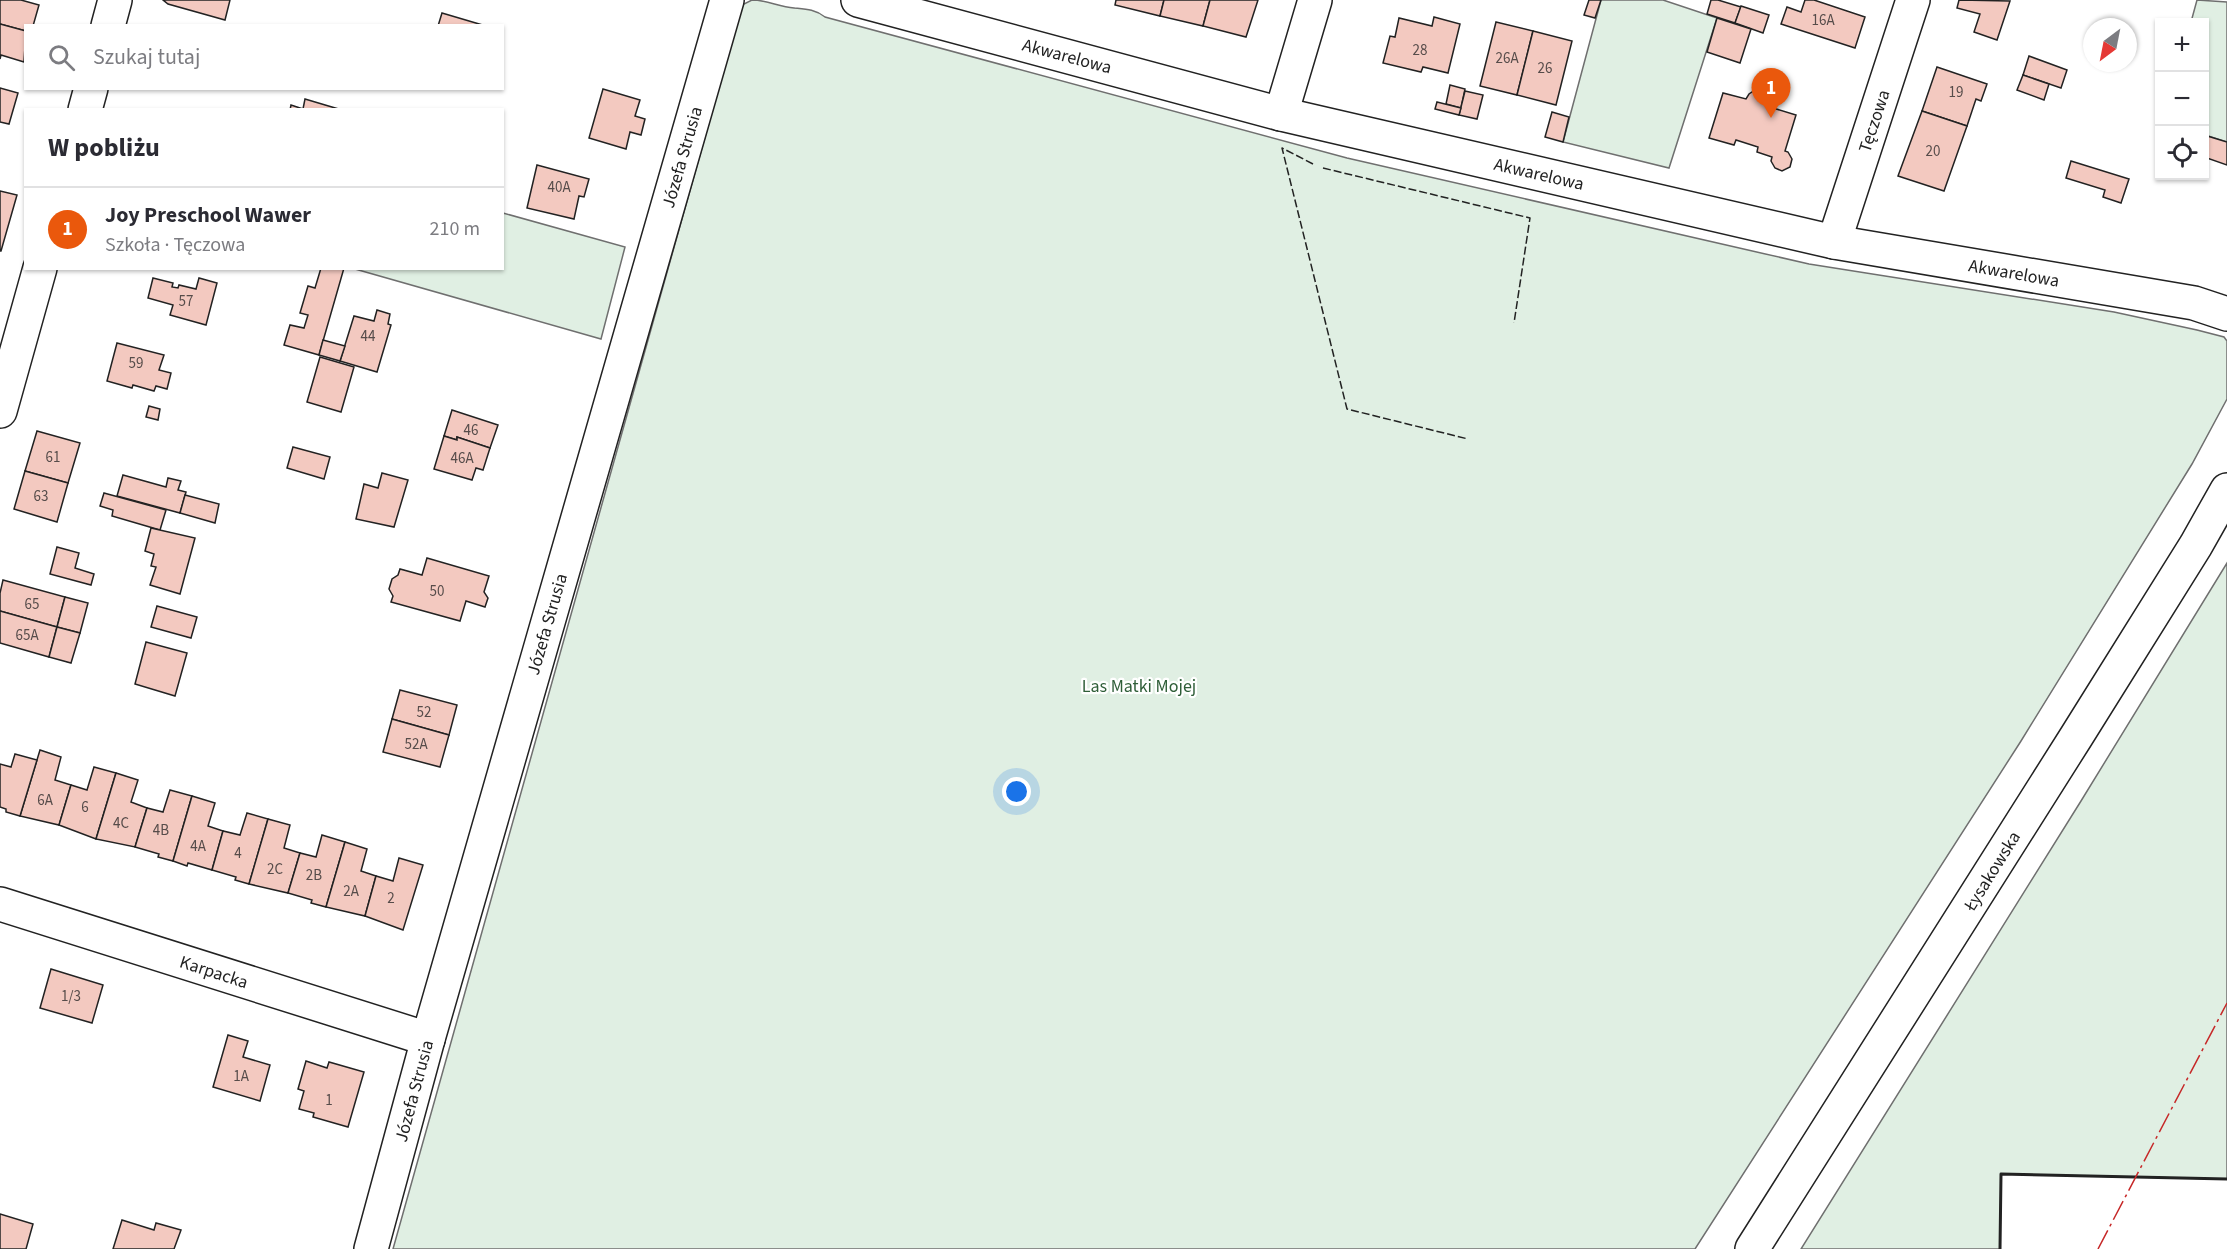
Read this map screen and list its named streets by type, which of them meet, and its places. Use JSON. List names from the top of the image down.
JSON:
{
  "streets": {
    "street": [
      "Akwarelowa",
      "Tęczowa",
      "Józefa Strusia",
      "Łysakowska",
      "Karpacka"
    ]
  },
  "crossings": [
    ["Akwarelowa", "Tęczowa"],
    ["Józefa Strusia", "Karpacka"]
  ],
  "parks": ["Las Matki Mojej"],
  "house_numbers": [
    "16A",
    "28",
    "26A",
    "26",
    "19",
    "20",
    "40A",
    "57",
    "44",
    "59",
    "46",
    "61",
    "46A",
    "63",
    "50",
    "65",
    "65A",
    "52",
    "52A",
    "6A",
    "6",
    "4C",
    "4B",
    "4A",
    "4",
    "2C",
    "2B",
    "2A",
    "2",
    "1/3",
    "1A",
    "1"
  ],
  "north": "bottom left",
  "page": {
    "map_buttons": ["+", "−"],
    "search": "Szukaj tutaj",
    "pins": "1",
    "heading": "W pobliżu",
    "list": [
      {
        "mark": "1",
        "name": "Joy Preschool Wawer",
        "note": "Szkoła · Tęczowa",
        "value": "210 m"
      }
    ]
  }
}
